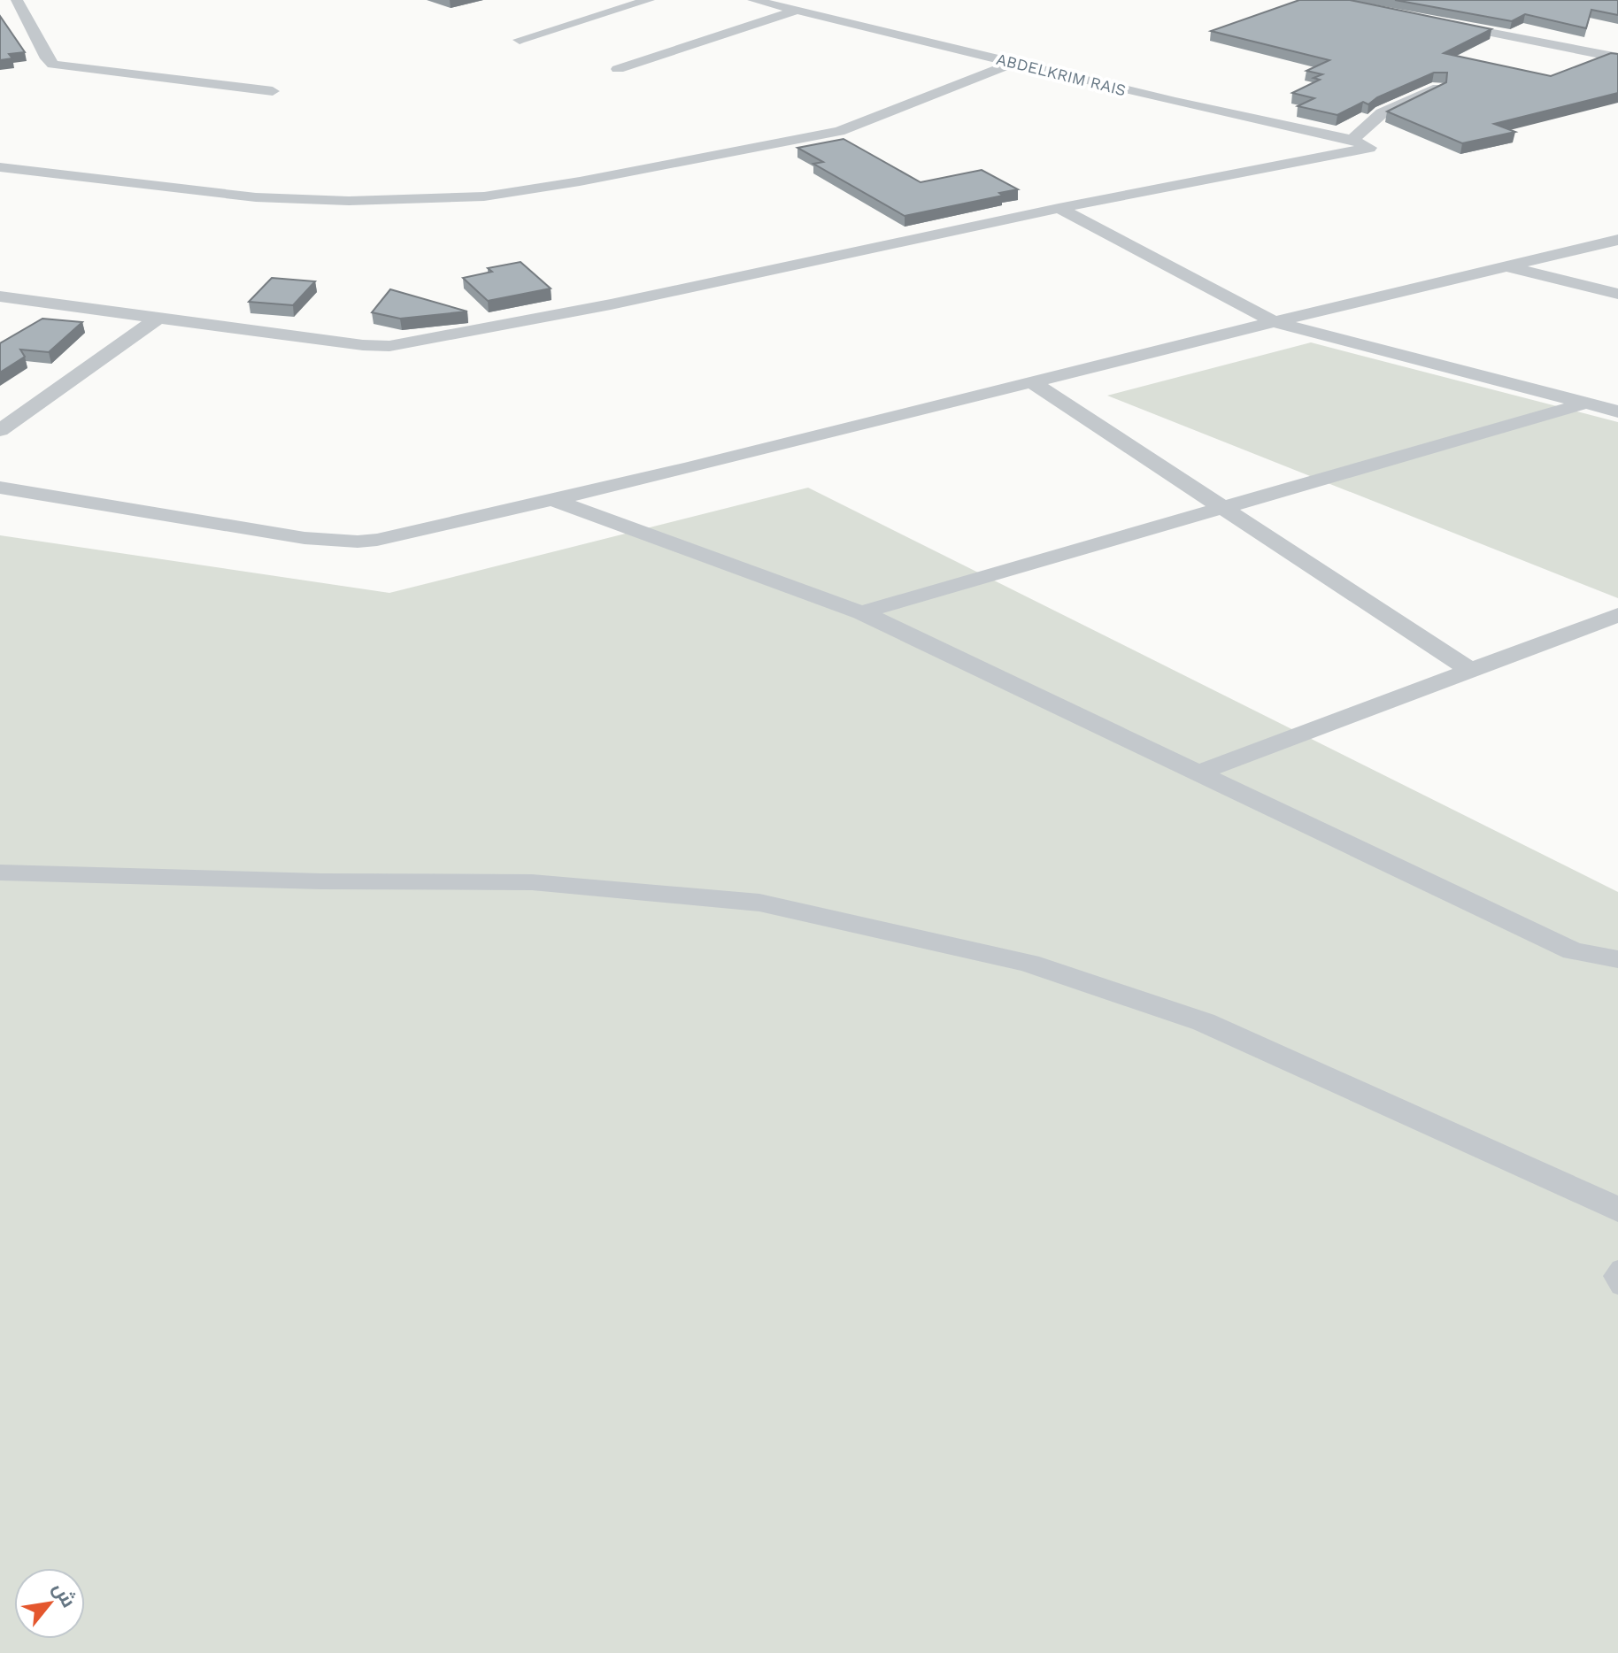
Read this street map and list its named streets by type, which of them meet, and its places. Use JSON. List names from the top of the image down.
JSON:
{
  "streets": {
    "street": ["ABDELKRIM RAIS"]
  },
  "north": "top right"
}
